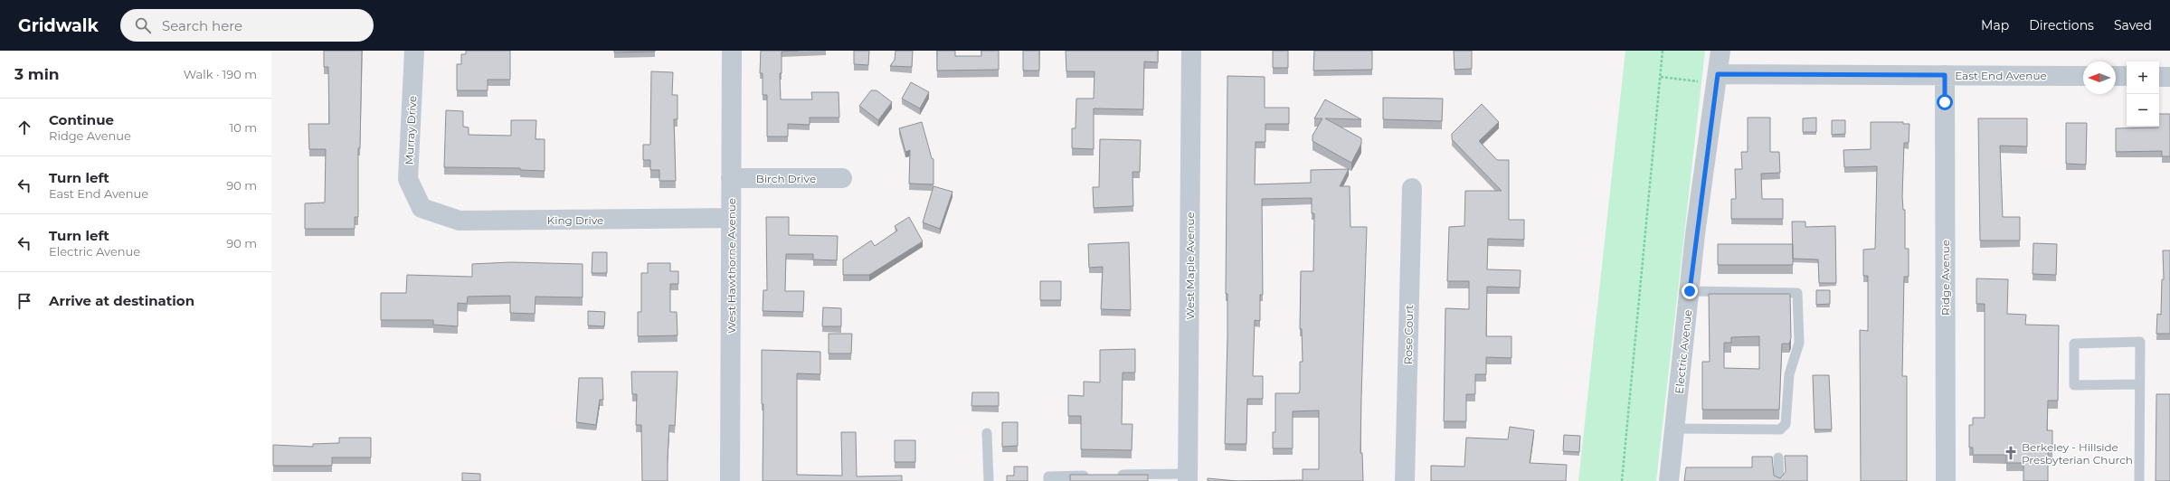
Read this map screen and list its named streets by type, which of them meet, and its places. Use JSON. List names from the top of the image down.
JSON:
{
  "streets": {
    "street": [
      "East End Avenue",
      "Murray Drive",
      "Birch Drive",
      "King Drive",
      "West Hawthorne Avenue",
      "West Maple Avenue",
      "Ridge Avenue",
      "Rose Court",
      "Electric Avenue"
    ]
  },
  "crossings": [
    ["East End Avenue", "Ridge Avenue"],
    ["East End Avenue", "Electric Avenue"],
    ["Murray Drive", "King Drive"],
    ["Birch Drive", "West Hawthorne Avenue"],
    ["King Drive", "West Hawthorne Avenue"]
  ],
  "places": {
    "church": ["Berkeley - Hillside Presbyterian Church"]
  },
  "north": "left",
  "page": {
    "header": "Gridwalk",
    "search": "Search here",
    "nav": ["Map", "Directions", "Saved"],
    "heading": ["3 min", "Walk · 190 m"],
    "map_buttons": ["+", "−"],
    "list": [
      ["Continue", "Ridge Avenue", "10 m"],
      ["Turn left", "East End Avenue", "90 m"],
      ["Turn left", "Electric Avenue", "90 m"],
      "Arrive at destination"
    ]
  }
}
